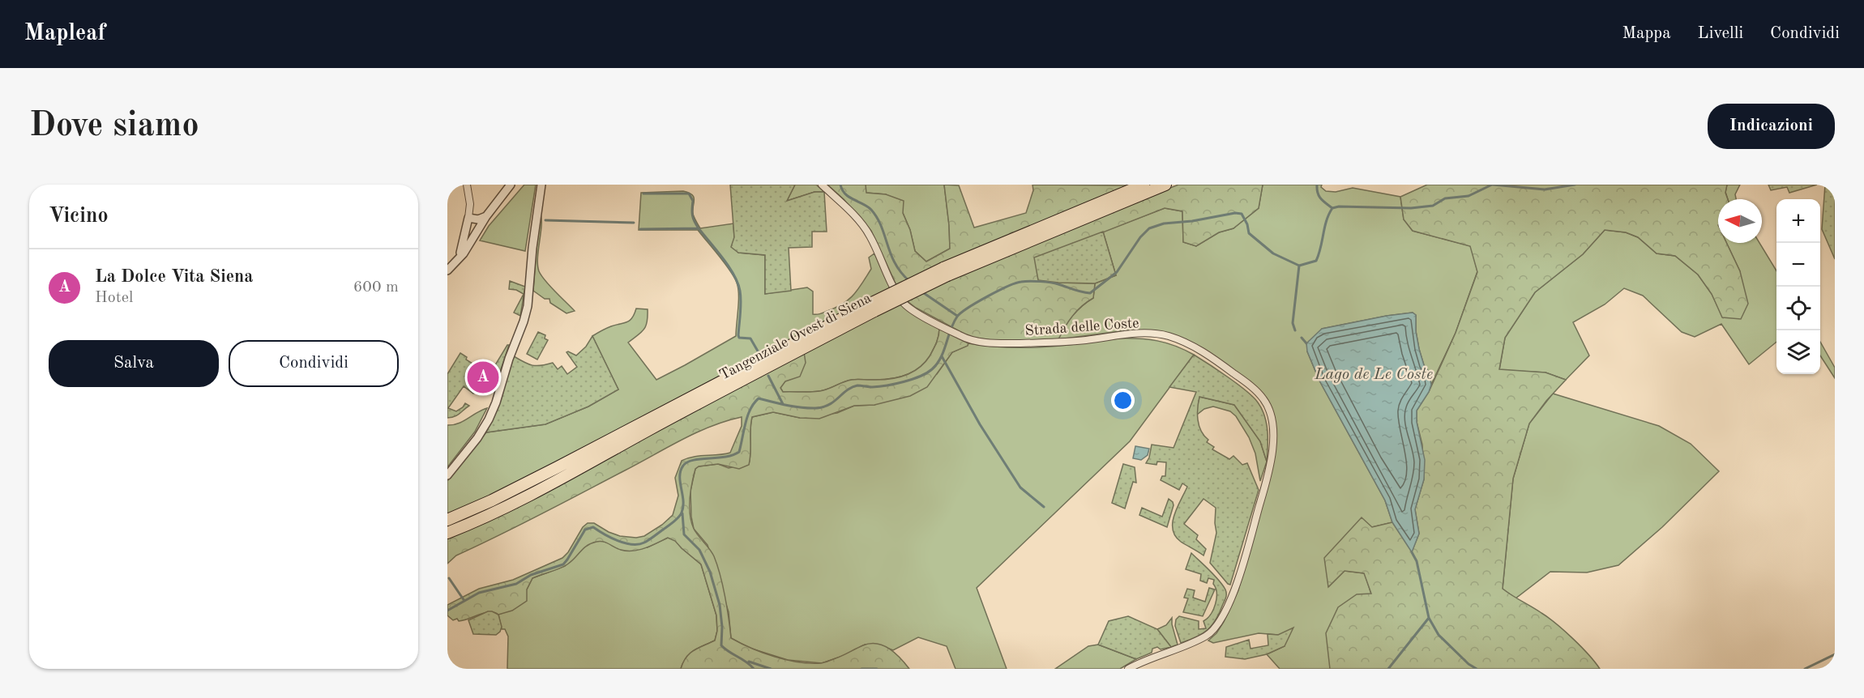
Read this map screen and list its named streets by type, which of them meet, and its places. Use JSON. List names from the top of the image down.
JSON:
{
  "streets": {
    "highway": ["Tangenziale Ovest di Siena"],
    "street": ["Strada delle Coste"]
  },
  "water": ["Lago de Le Coste"],
  "north": "left",
  "page": {
    "header": "Mapleaf",
    "nav": ["Mappa", "Livelli", "Condividi"],
    "buttons": [
      "Indicazioni",
      ["Salva", "Condividi"]
    ],
    "title": "Dove siamo",
    "heading": "Vicino",
    "map_buttons": ["+", "−"],
    "list": [
      {
        "mark": "A",
        "name": "La Dolce Vita Siena",
        "note": "Hotel",
        "value": "600 m"
      }
    ],
    "pins": "A"
  }
}
